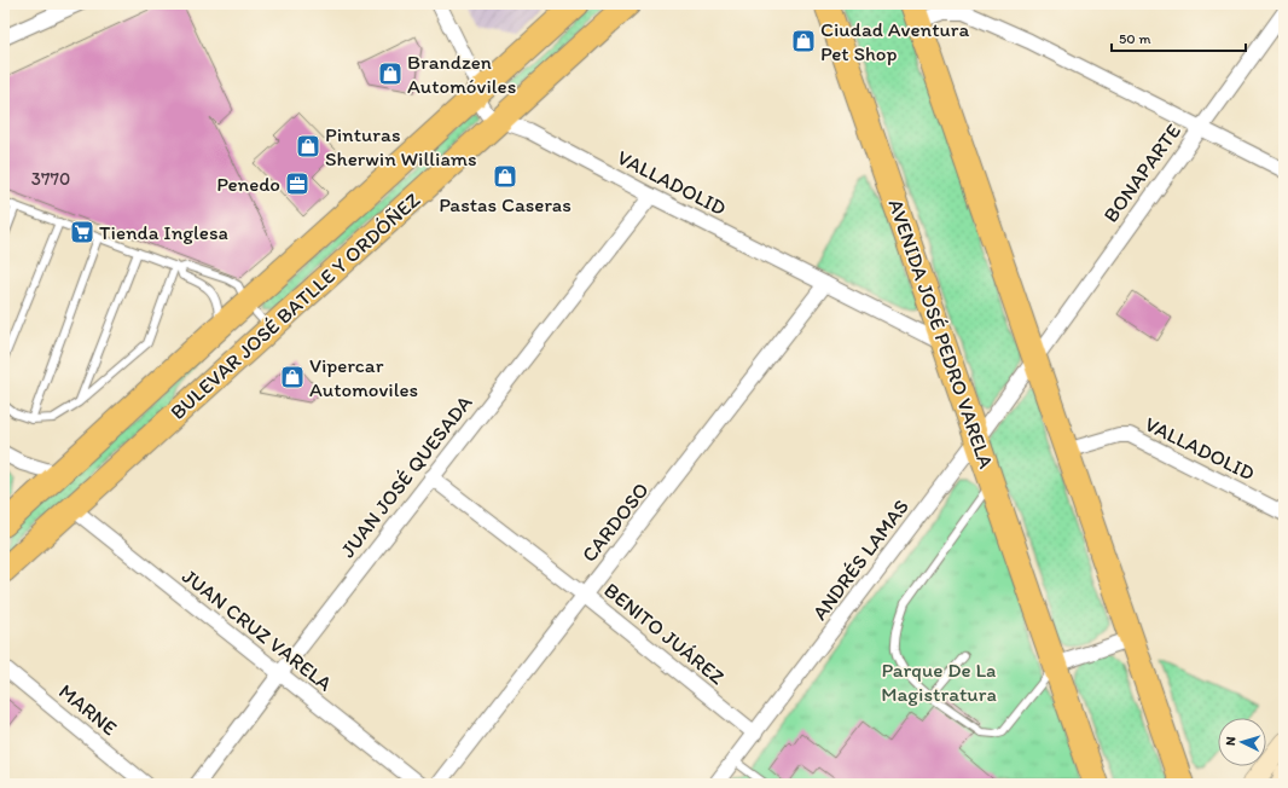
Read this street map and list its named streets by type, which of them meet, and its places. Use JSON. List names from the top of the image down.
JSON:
{
  "streets": {
    "main road": ["BULEVAR JOSÉ BATLLE Y ORDÓÑEZ", "AVENIDA JOSÉ PEDRO VARELA"],
    "street": [
      "BONAPARTE",
      "VALLADOLID",
      "JUAN JOSÉ QUESADA",
      "CARDOSO",
      "ANDRÉS LAMAS",
      "JUAN CRUZ VARELA",
      "BENITO JUÁREZ",
      "MARNE"
    ]
  },
  "crossings": [
    ["BONAPARTE", "ANDRÉS LAMAS"],
    ["VALLADOLID", "BULEVAR JOSÉ BATLLE Y ORDÓÑEZ"],
    ["VALLADOLID", "AVENIDA JOSÉ PEDRO VARELA"],
    ["VALLADOLID", "JUAN JOSÉ QUESADA"],
    ["VALLADOLID", "CARDOSO"],
    ["BULEVAR JOSÉ BATLLE Y ORDÓÑEZ", "JUAN CRUZ VARELA"],
    ["AVENIDA JOSÉ PEDRO VARELA", "ANDRÉS LAMAS"],
    ["JUAN JOSÉ QUESADA", "JUAN CRUZ VARELA"],
    ["JUAN JOSÉ QUESADA", "BENITO JUÁREZ"],
    ["CARDOSO", "BENITO JUÁREZ"],
    ["ANDRÉS LAMAS", "BENITO JUÁREZ"]
  ],
  "parks": ["Parque De La Magistratura"],
  "places": {
    "shop": [
      "Ciudad Aventura Pet Shop",
      "Brandzen Automóviles",
      "Pinturas Sherwin Williams",
      "Pastas Caseras",
      "Vipercar Automoviles"
    ],
    "office": ["Penedo"],
    "supermarket": ["Tienda Inglesa"]
  },
  "house_numbers": ["3770"],
  "scale_bar": "50 m",
  "north": "left"
}
